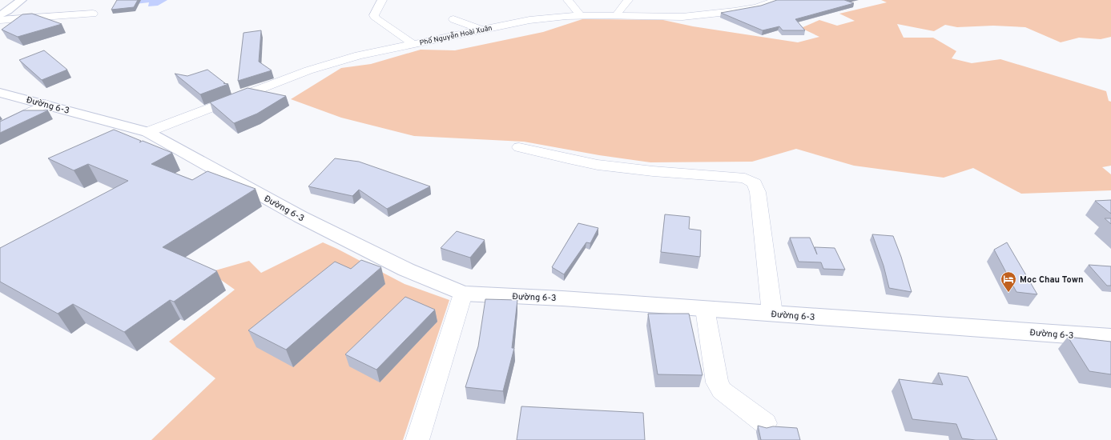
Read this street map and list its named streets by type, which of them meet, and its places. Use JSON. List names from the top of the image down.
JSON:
{
  "streets": {
    "street": ["Phố Nguyễn Hoài Xuân", "Đường 6-3"]
  },
  "crossings": [
    ["Phố Nguyễn Hoài Xuân", "Đường 6-3"]
  ],
  "places": {
    "hotel": ["Moc Chau Town"]
  }
}
